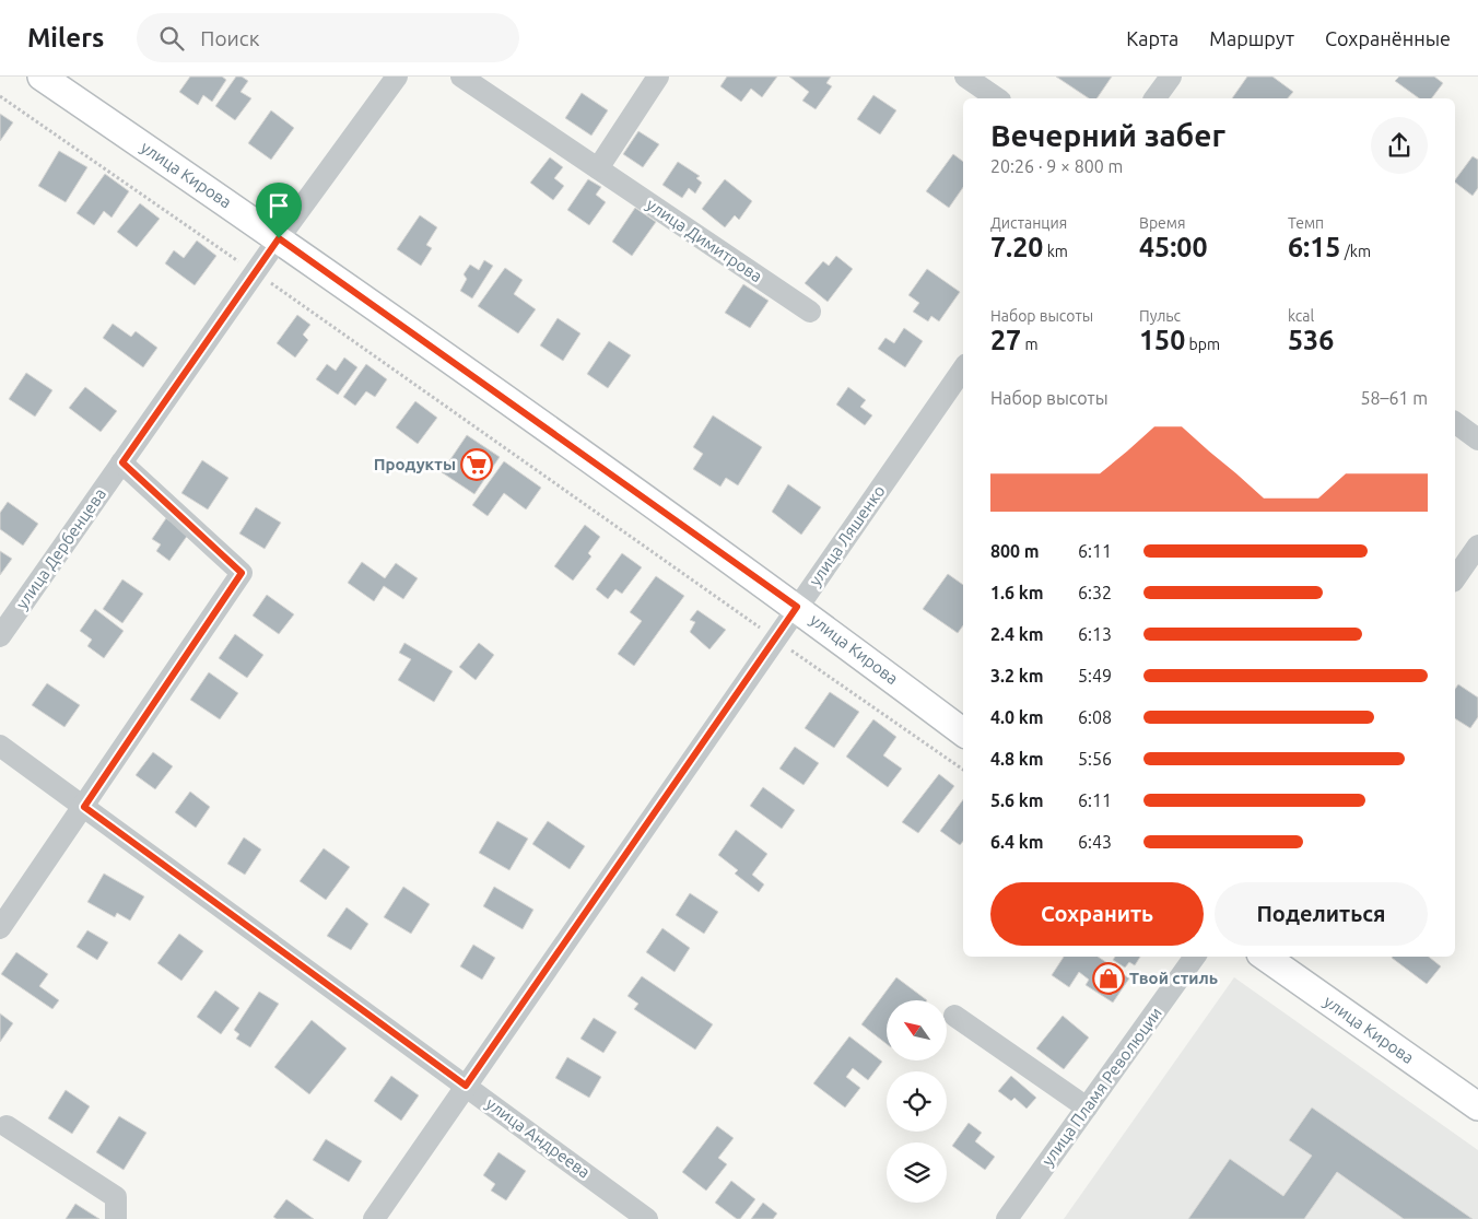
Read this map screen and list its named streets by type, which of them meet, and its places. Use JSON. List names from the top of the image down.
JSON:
{
  "streets": {
    "main road": ["улица Кирова"],
    "street": [
      "улица Димитрова",
      "улица Ляшенко",
      "улица Дербенцева",
      "улица Пламя Революции",
      "улица Андреева"
    ]
  },
  "crossings": [
    ["улица Кирова", "улица Ляшенко"],
    ["улица Кирова", "улица Дербенцева"],
    ["улица Ляшенко", "улица Андреева"]
  ],
  "places": {
    "supermarket": ["Продукты"],
    "shop": ["Твой стиль"]
  },
  "north": "top left",
  "page": {
    "header": "Milers",
    "search": "Поиск",
    "nav": ["Карта", "Маршрут", "Сохранённые"],
    "heading": ["Вечерний забег", "20:26 · 9 × 800 m"],
    "stats": [
      ["Дистанция", "7.20 km"],
      ["Время", "45:00"],
      ["Темп", "6:15 /km"],
      ["Набор высоты", "27 m"],
      ["Пульс", "150 bpm"],
      ["kcal", "536"]
    ],
    "chart": ["Набор высоты", "58–61 m"],
    "list": [
      {
        "name": "800 m",
        "note": "6:11"
      },
      {
        "name": "1.6 km",
        "note": "6:32"
      },
      {
        "name": "2.4 km",
        "note": "6:13"
      },
      {
        "name": "3.2 km",
        "note": "5:49"
      },
      {
        "name": "4.0 km",
        "note": "6:08"
      },
      {
        "name": "4.8 km",
        "note": "5:56"
      },
      {
        "name": "5.6 km",
        "note": "6:11"
      },
      {
        "name": "6.4 km",
        "note": "6:43"
      }
    ],
    "buttons": ["Сохранить", "Поделиться"]
  }
}
